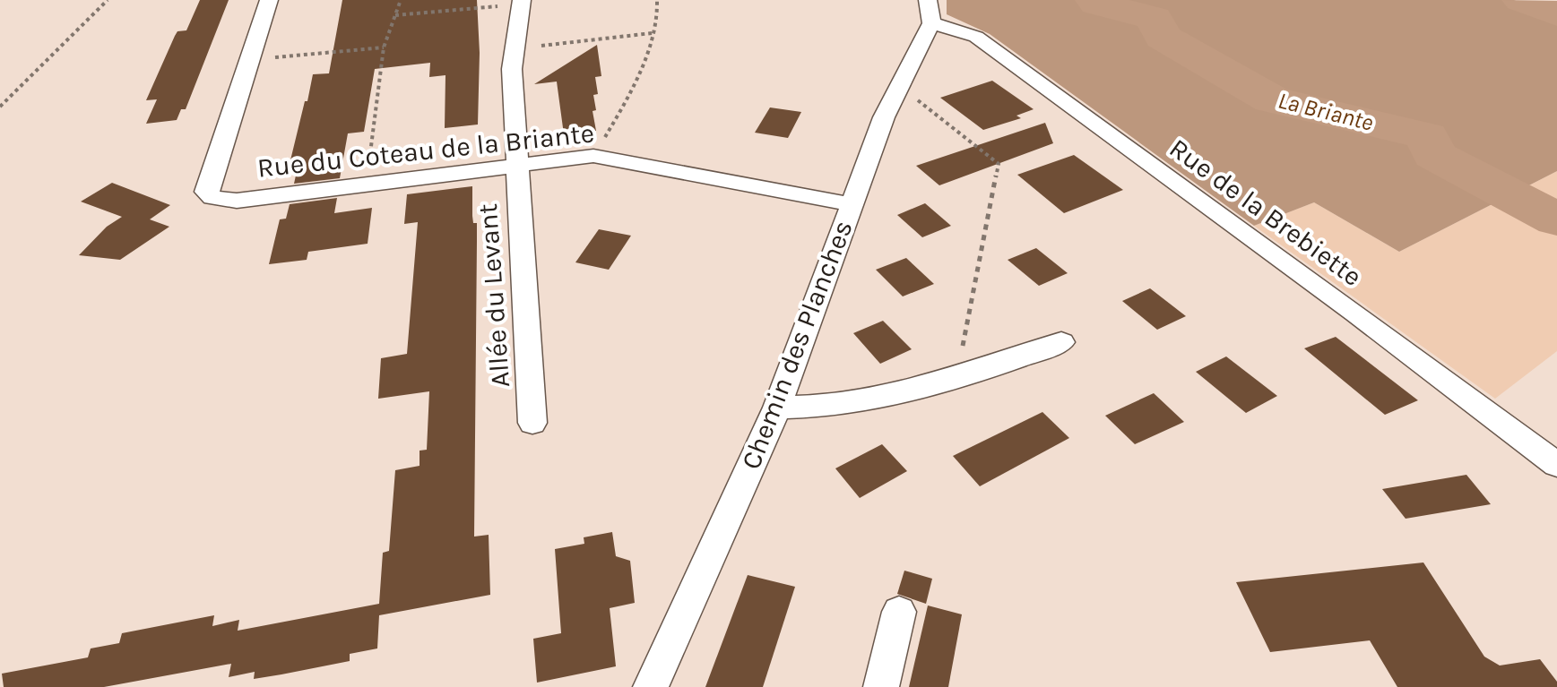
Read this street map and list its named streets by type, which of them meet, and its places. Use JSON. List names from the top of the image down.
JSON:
{
  "streets": {
    "street": [
      "Rue du Coteau de la Briante",
      "Rue de la Brebiette",
      "Allée du Levant",
      "Chemin des Planches"
    ]
  },
  "crossings": [
    ["Rue du Coteau de la Briante", "Allée du Levant"],
    ["Rue du Coteau de la Briante", "Chemin des Planches"],
    ["Rue de la Brebiette", "Chemin des Planches"]
  ],
  "water": ["La Briante"]
}
